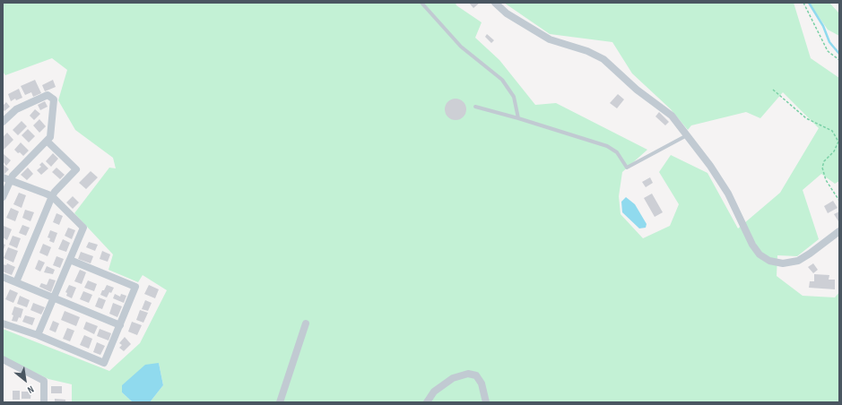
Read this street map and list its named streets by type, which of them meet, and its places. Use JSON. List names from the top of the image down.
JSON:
{
  "north": "bottom right"
}
